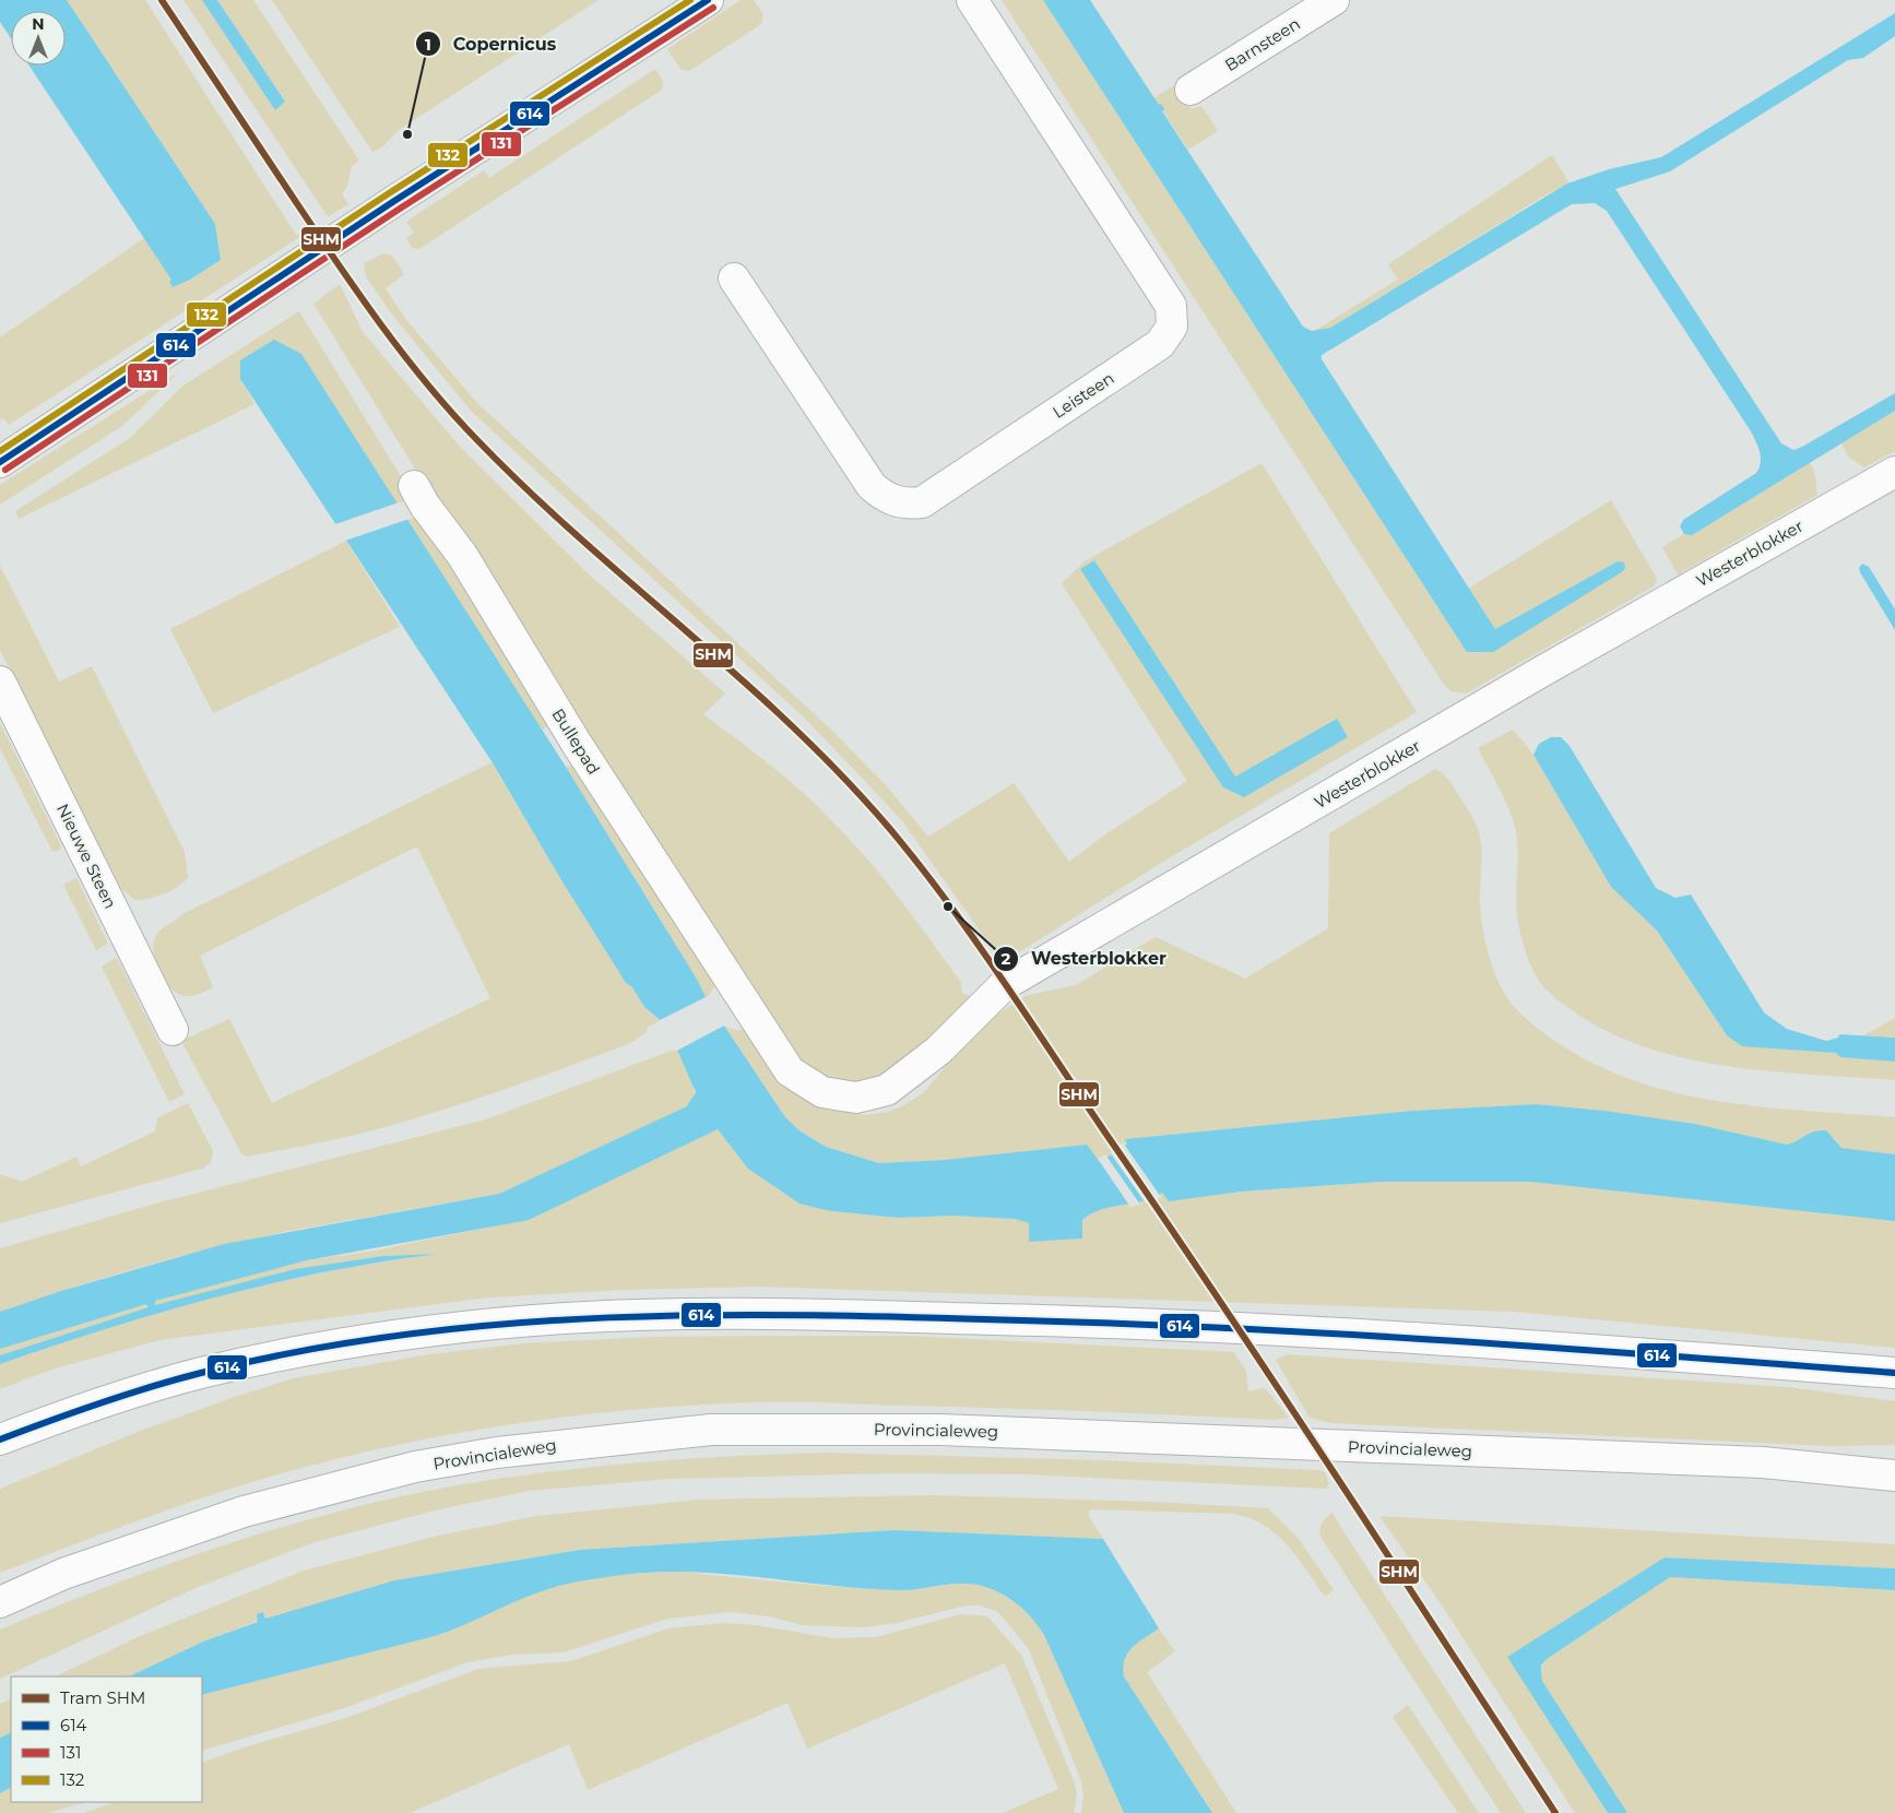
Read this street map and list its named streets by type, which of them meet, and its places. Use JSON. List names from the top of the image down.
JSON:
{
  "streets": {
    "street": [
      "Barnsteen",
      "Leisteen",
      "Westerblokker",
      "Bullepad",
      "Nieuwe Steen",
      "Provincialeweg"
    ]
  },
  "crossings": [
    ["Westerblokker", "Bullepad"]
  ],
  "places": ["Copernicus", "Westerblokker"],
  "lines": [
    "tram line SHM",
    "transit line 614",
    "transit line 132",
    "transit line 131"
  ],
  "legend": [
    "Tram SHM",
    "614",
    "131",
    "132"
  ],
  "north": "top"
}
